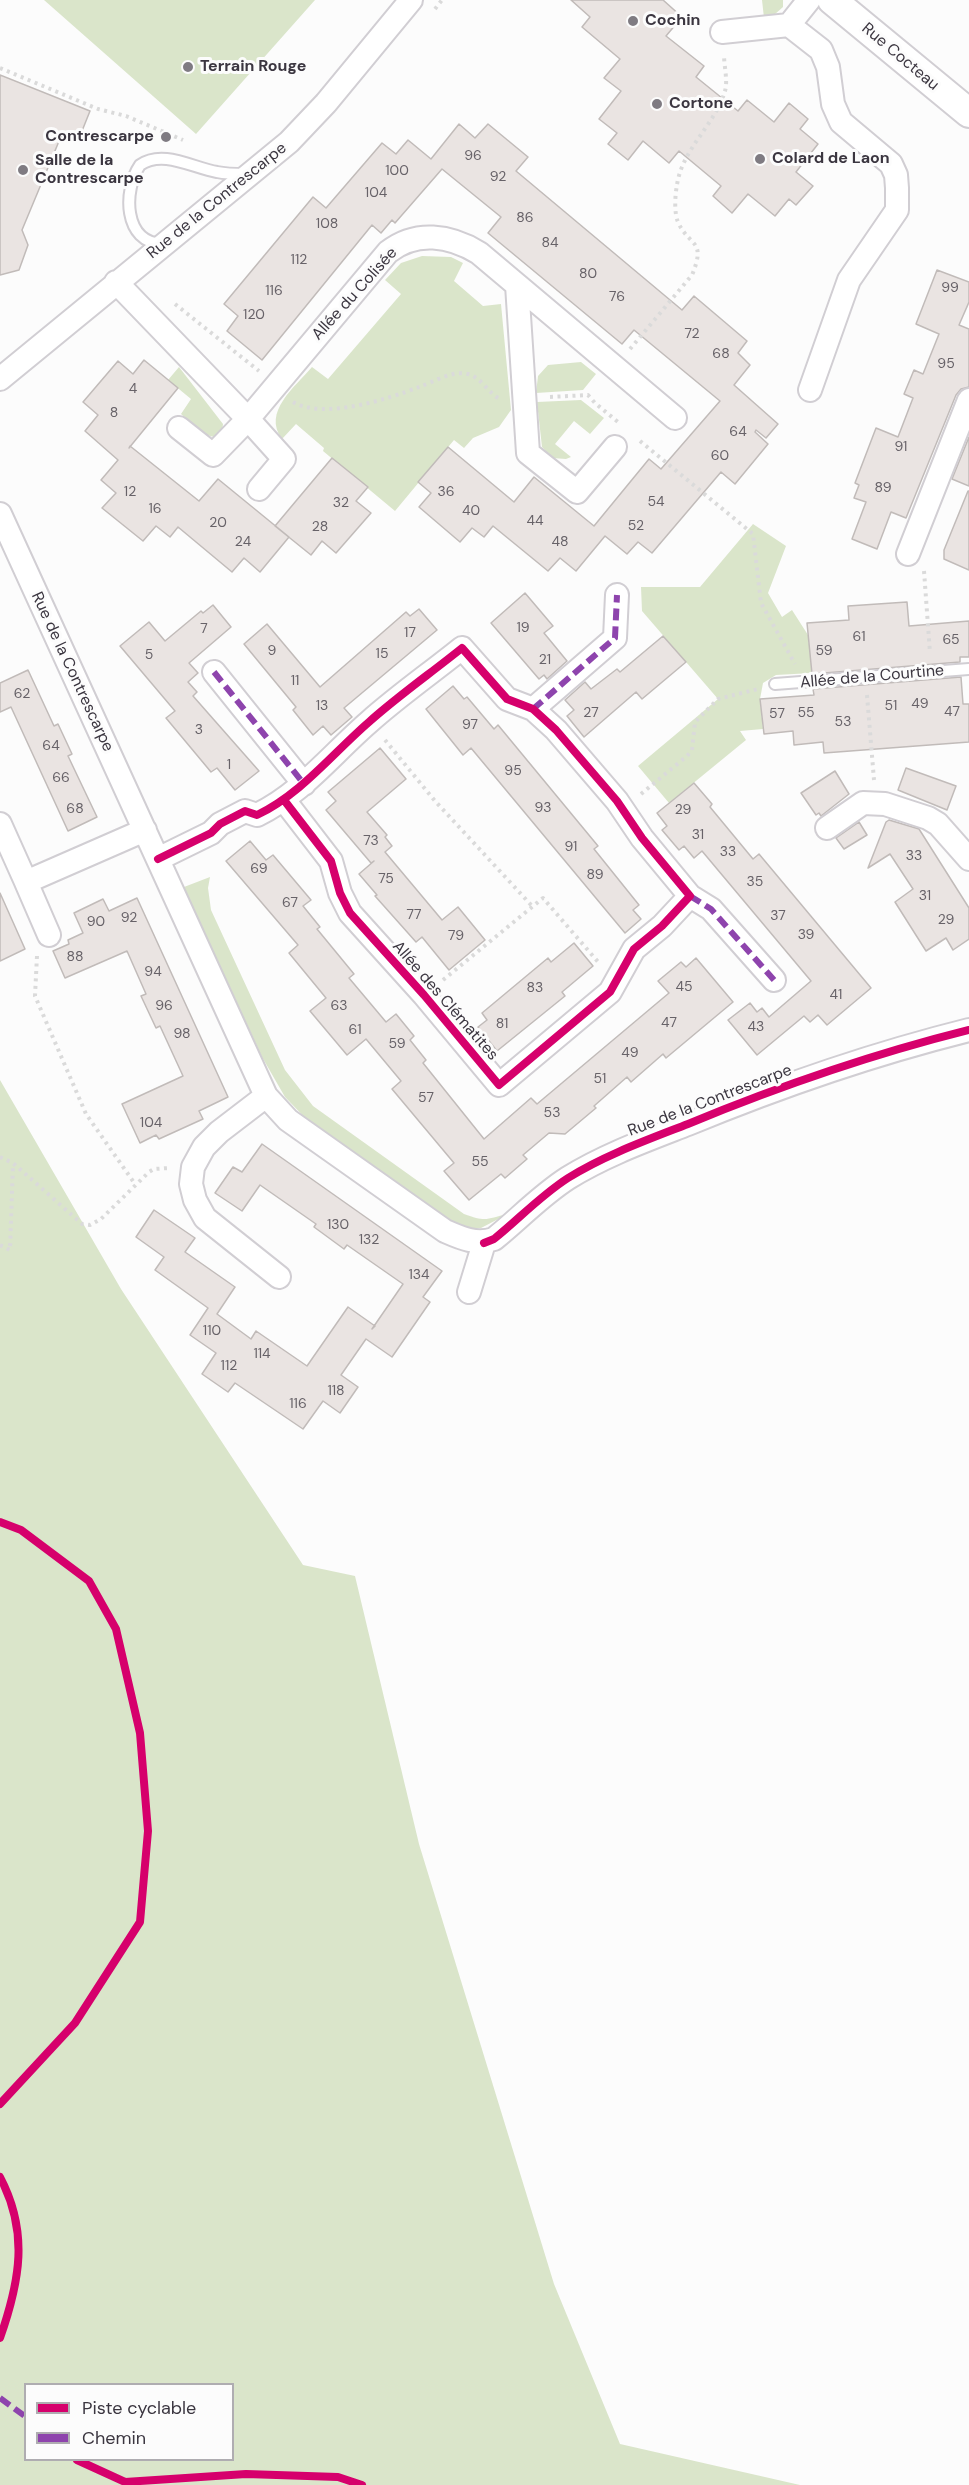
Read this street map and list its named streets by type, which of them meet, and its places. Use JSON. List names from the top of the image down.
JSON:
{
  "streets": {
    "street": [
      "Rue Cocteau",
      "Rue de la Contrescarpe",
      "Allée du Colisée",
      "Allée des Clématites"
    ],
    "lane": ["Allée de la Courtine"]
  },
  "places": [
    "Cochin",
    "Terrain Rouge",
    "Cortone",
    "Contrescarpe",
    "Colard de Laon",
    "Salle de la Contrescarpe"
  ],
  "house_numbers": [
    "96",
    "100",
    "92",
    "104",
    "86",
    "108",
    "84",
    "112",
    "80",
    "99",
    "116",
    "76",
    "120",
    "72",
    "68",
    "95",
    "4",
    "8",
    "64",
    "91",
    "60",
    "89",
    "12",
    "36",
    "54",
    "32",
    "16",
    "40",
    "44",
    "20",
    "52",
    "28",
    "24",
    "48",
    "19",
    "7",
    "17",
    "61",
    "65",
    "9",
    "59",
    "15",
    "5",
    "21",
    "11",
    "62",
    "49",
    "13",
    "51",
    "47",
    "27",
    "55",
    "57",
    "53",
    "97",
    "3",
    "64",
    "1",
    "95",
    "66",
    "93",
    "68",
    "29",
    "31",
    "73",
    "91",
    "33",
    "33",
    "69",
    "89",
    "75",
    "35",
    "31",
    "67",
    "77",
    "37",
    "92",
    "29",
    "90",
    "39",
    "79",
    "88",
    "94",
    "45",
    "83",
    "41",
    "96",
    "63",
    "47",
    "81",
    "43",
    "61",
    "98",
    "59",
    "49",
    "51",
    "57",
    "53",
    "104",
    "55",
    "130",
    "132",
    "134",
    "110",
    "114",
    "112",
    "118",
    "116"
  ],
  "legend": ["Piste cyclable", "Chemin"]
}
